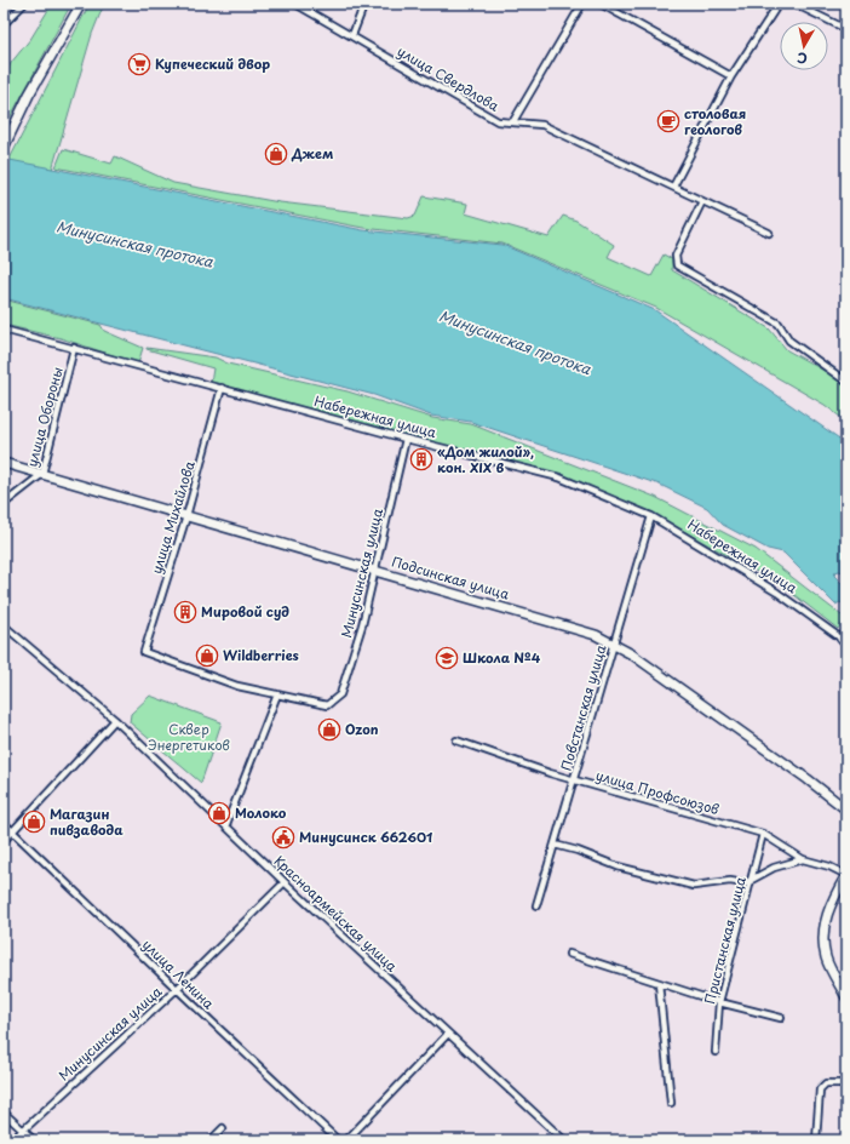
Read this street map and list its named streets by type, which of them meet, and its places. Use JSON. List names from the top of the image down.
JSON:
{
  "streets": {
    "street": [
      "улица Свердлова",
      "улица Обороны",
      "Набережная улица",
      "улица Михайлова",
      "Минусинская улица",
      "Подсинская улица",
      "Повстанская улица",
      "улица Профсоюзов",
      "Красноармейская улица",
      "Пристанская улица",
      "улица Ленина"
    ]
  },
  "crossings": [
    ["улица Обороны", "Набережная улица"],
    ["улица Обороны", "Подсинская улица"],
    ["Набережная улица", "улица Михайлова"],
    ["Набережная улица", "Минусинская улица"],
    ["Набережная улица", "Повстанская улица"],
    ["улица Михайлова", "Минусинская улица"],
    ["улица Михайлова", "Подсинская улица"],
    ["Минусинская улица", "Подсинская улица"],
    ["Минусинская улица", "Красноармейская улица"],
    ["Минусинская улица", "улица Ленина"],
    ["Подсинская улица", "Повстанская улица"],
    ["Повстанская улица", "улица Профсоюзов"],
    ["улица Профсоюзов", "Пристанская улица"]
  ],
  "water": ["Минусинская протока"],
  "parks": ["Сквер Энергетиков"],
  "places": {
    "supermarket": ["Купеческий двор"],
    "cafe": ["столовая геологов"],
    "shop": [
      "Джем",
      "Wildberries",
      "Ozon",
      "Молоко",
      "Магазин пивзавода"
    ],
    "building": ["«Дом жилой», кон. ХIХ в", "Мировой суд"],
    "school or university": ["Школа №4"],
    "public building": ["Минусинск 662601"]
  },
  "north": "bottom"
}
